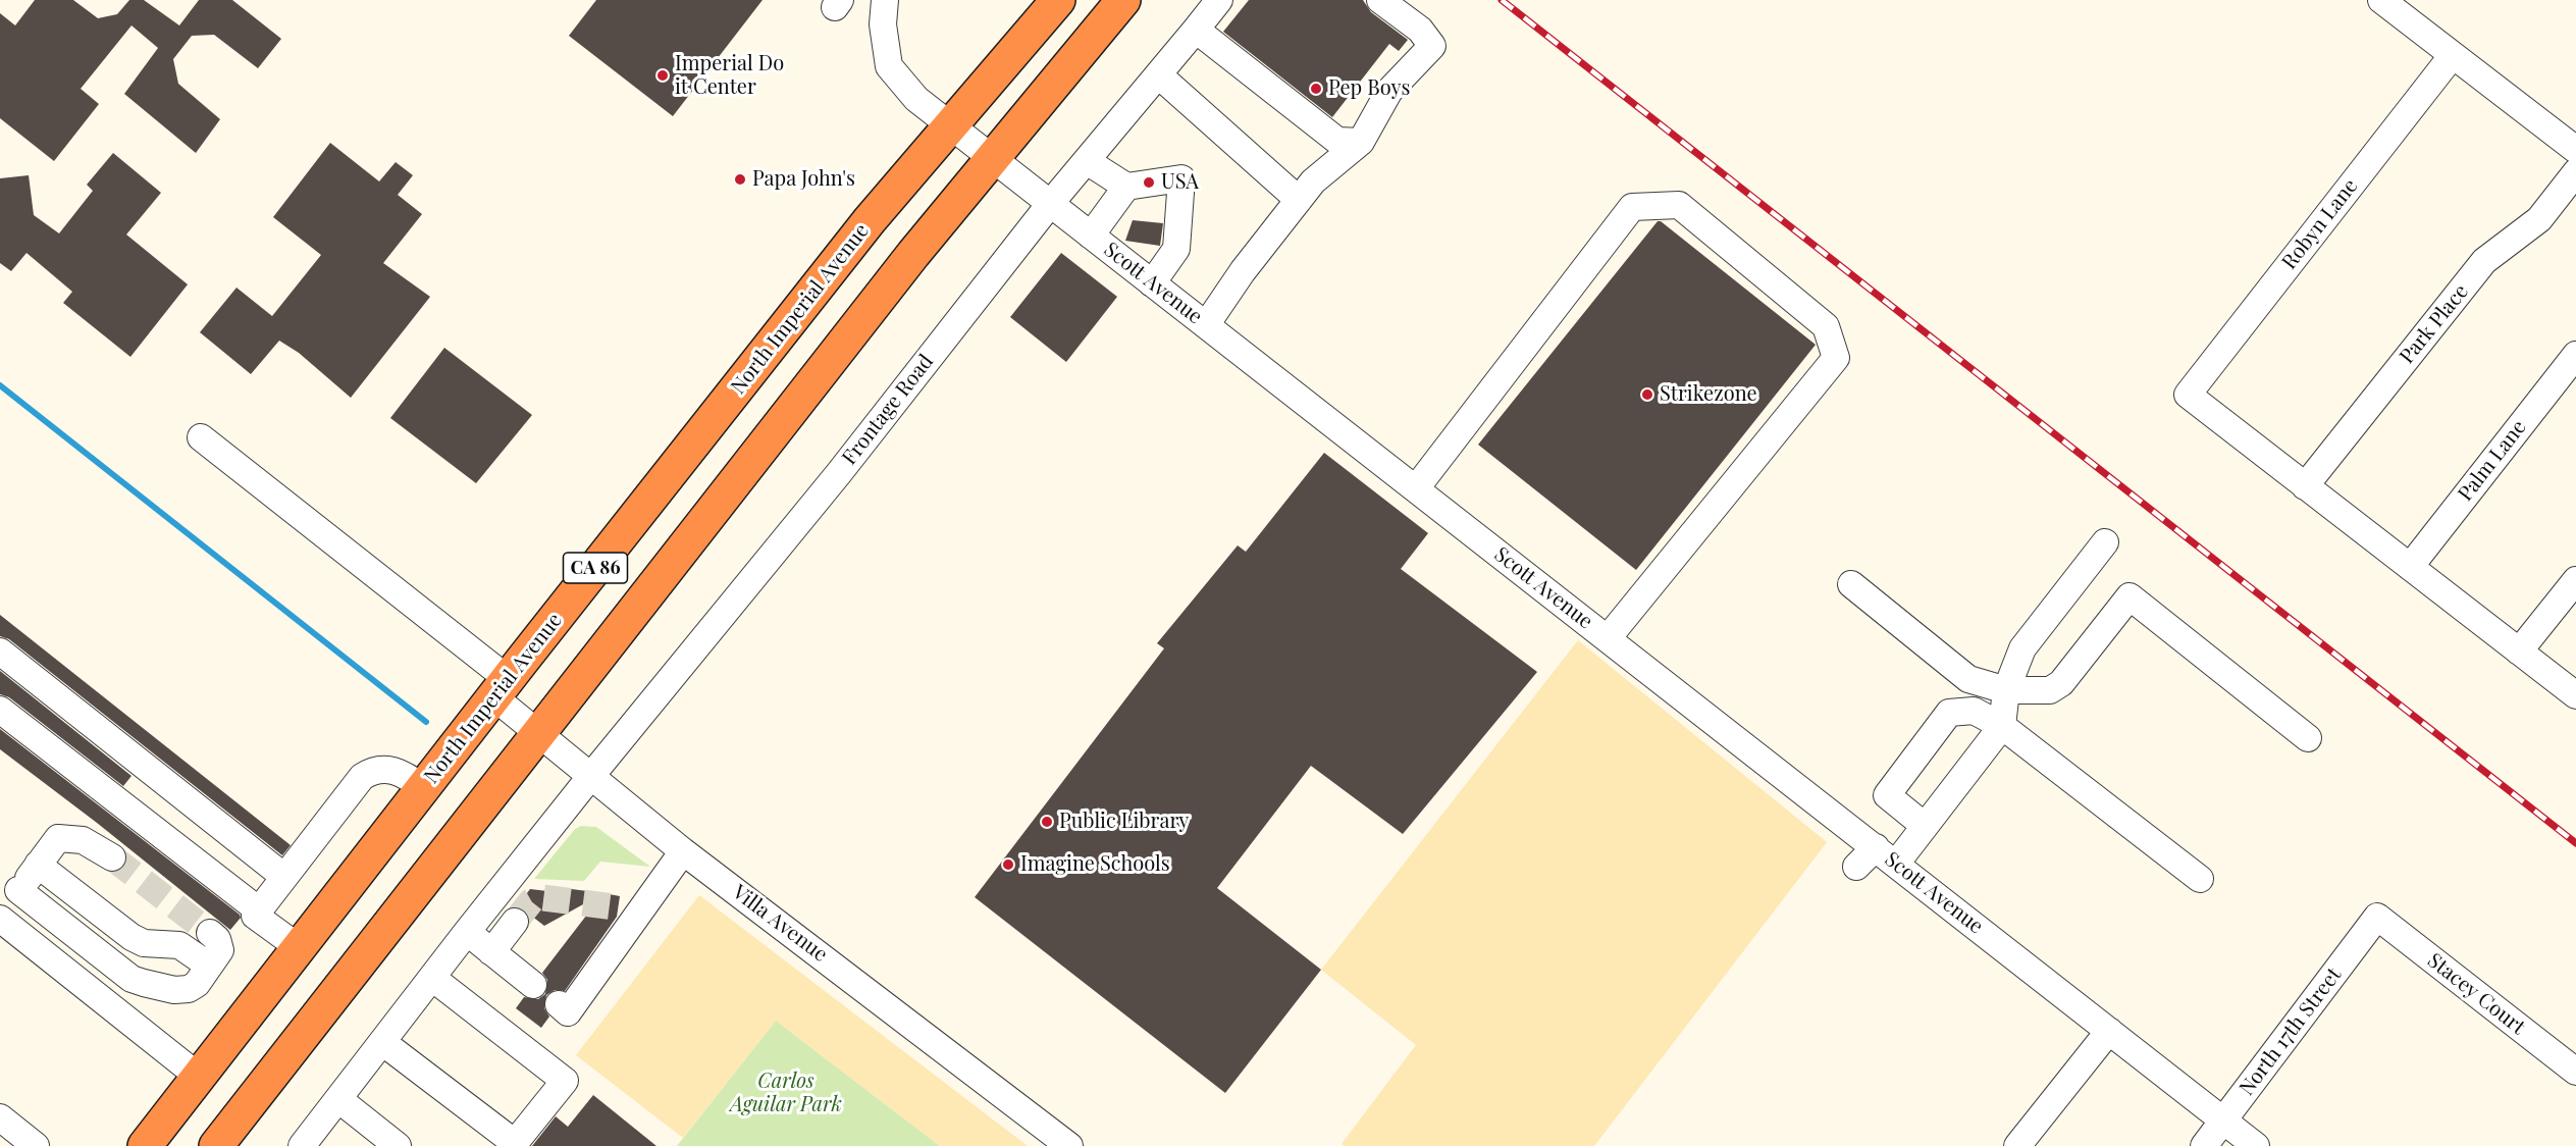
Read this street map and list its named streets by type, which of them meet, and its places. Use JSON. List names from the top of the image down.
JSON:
{
  "streets": {
    "highway": ["North Imperial Avenue", "CA 86"],
    "street": [
      "Robyn Lane",
      "Scott Avenue",
      "Park Place",
      "Frontage Road",
      "Palm Lane",
      "Villa Avenue",
      "Stacey Court",
      "North 17th Street"
    ]
  },
  "crossings": [
    ["Robyn Lane", "Park Place"],
    ["Scott Avenue", "North Imperial Avenue"],
    ["Scott Avenue", "Frontage Road"],
    ["Scott Avenue", "CA 86"],
    ["Scott Avenue", "North 17th Street"],
    ["North Imperial Avenue", "Villa Avenue"],
    ["Frontage Road", "Villa Avenue"],
    ["CA 86", "Villa Avenue"],
    ["Stacey Court", "North 17th Street"]
  ],
  "parks": ["Carlos Aguilar Park"],
  "places": [
    "Imperial Do it Center",
    "Pep Boys",
    "Papa John's",
    "USA",
    "Strikezone",
    "Public Library",
    "Imagine Schools"
  ]
}
